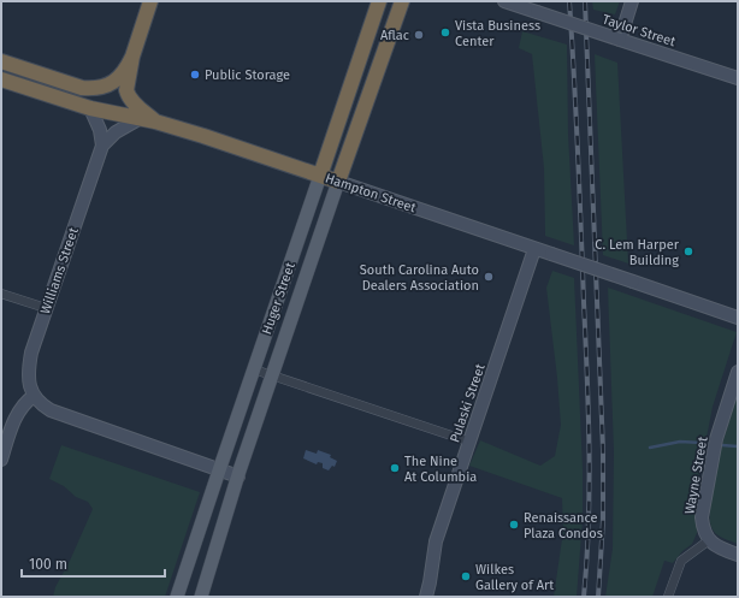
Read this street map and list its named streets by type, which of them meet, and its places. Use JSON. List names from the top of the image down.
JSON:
{
  "streets": {
    "highway": ["Hampton Street", "Huger Street"],
    "street": [
      "Taylor Street",
      "Williams Street",
      "Pulaski Street",
      "Wayne Street"
    ]
  },
  "crossings": [
    ["Hampton Street", "Williams Street"],
    ["Hampton Street", "Huger Street"],
    ["Hampton Street", "Pulaski Street"]
  ],
  "places": [
    "Vista Business Center",
    "Aflac",
    "Public Storage",
    "C. Lem Harper Building",
    "South Carolina Auto Dealers Association",
    "The Nine At Columbia",
    "Renaissance Plaza Condos",
    "Wilkes Gallery of Art"
  ],
  "scale_bar": "100 m"
}
